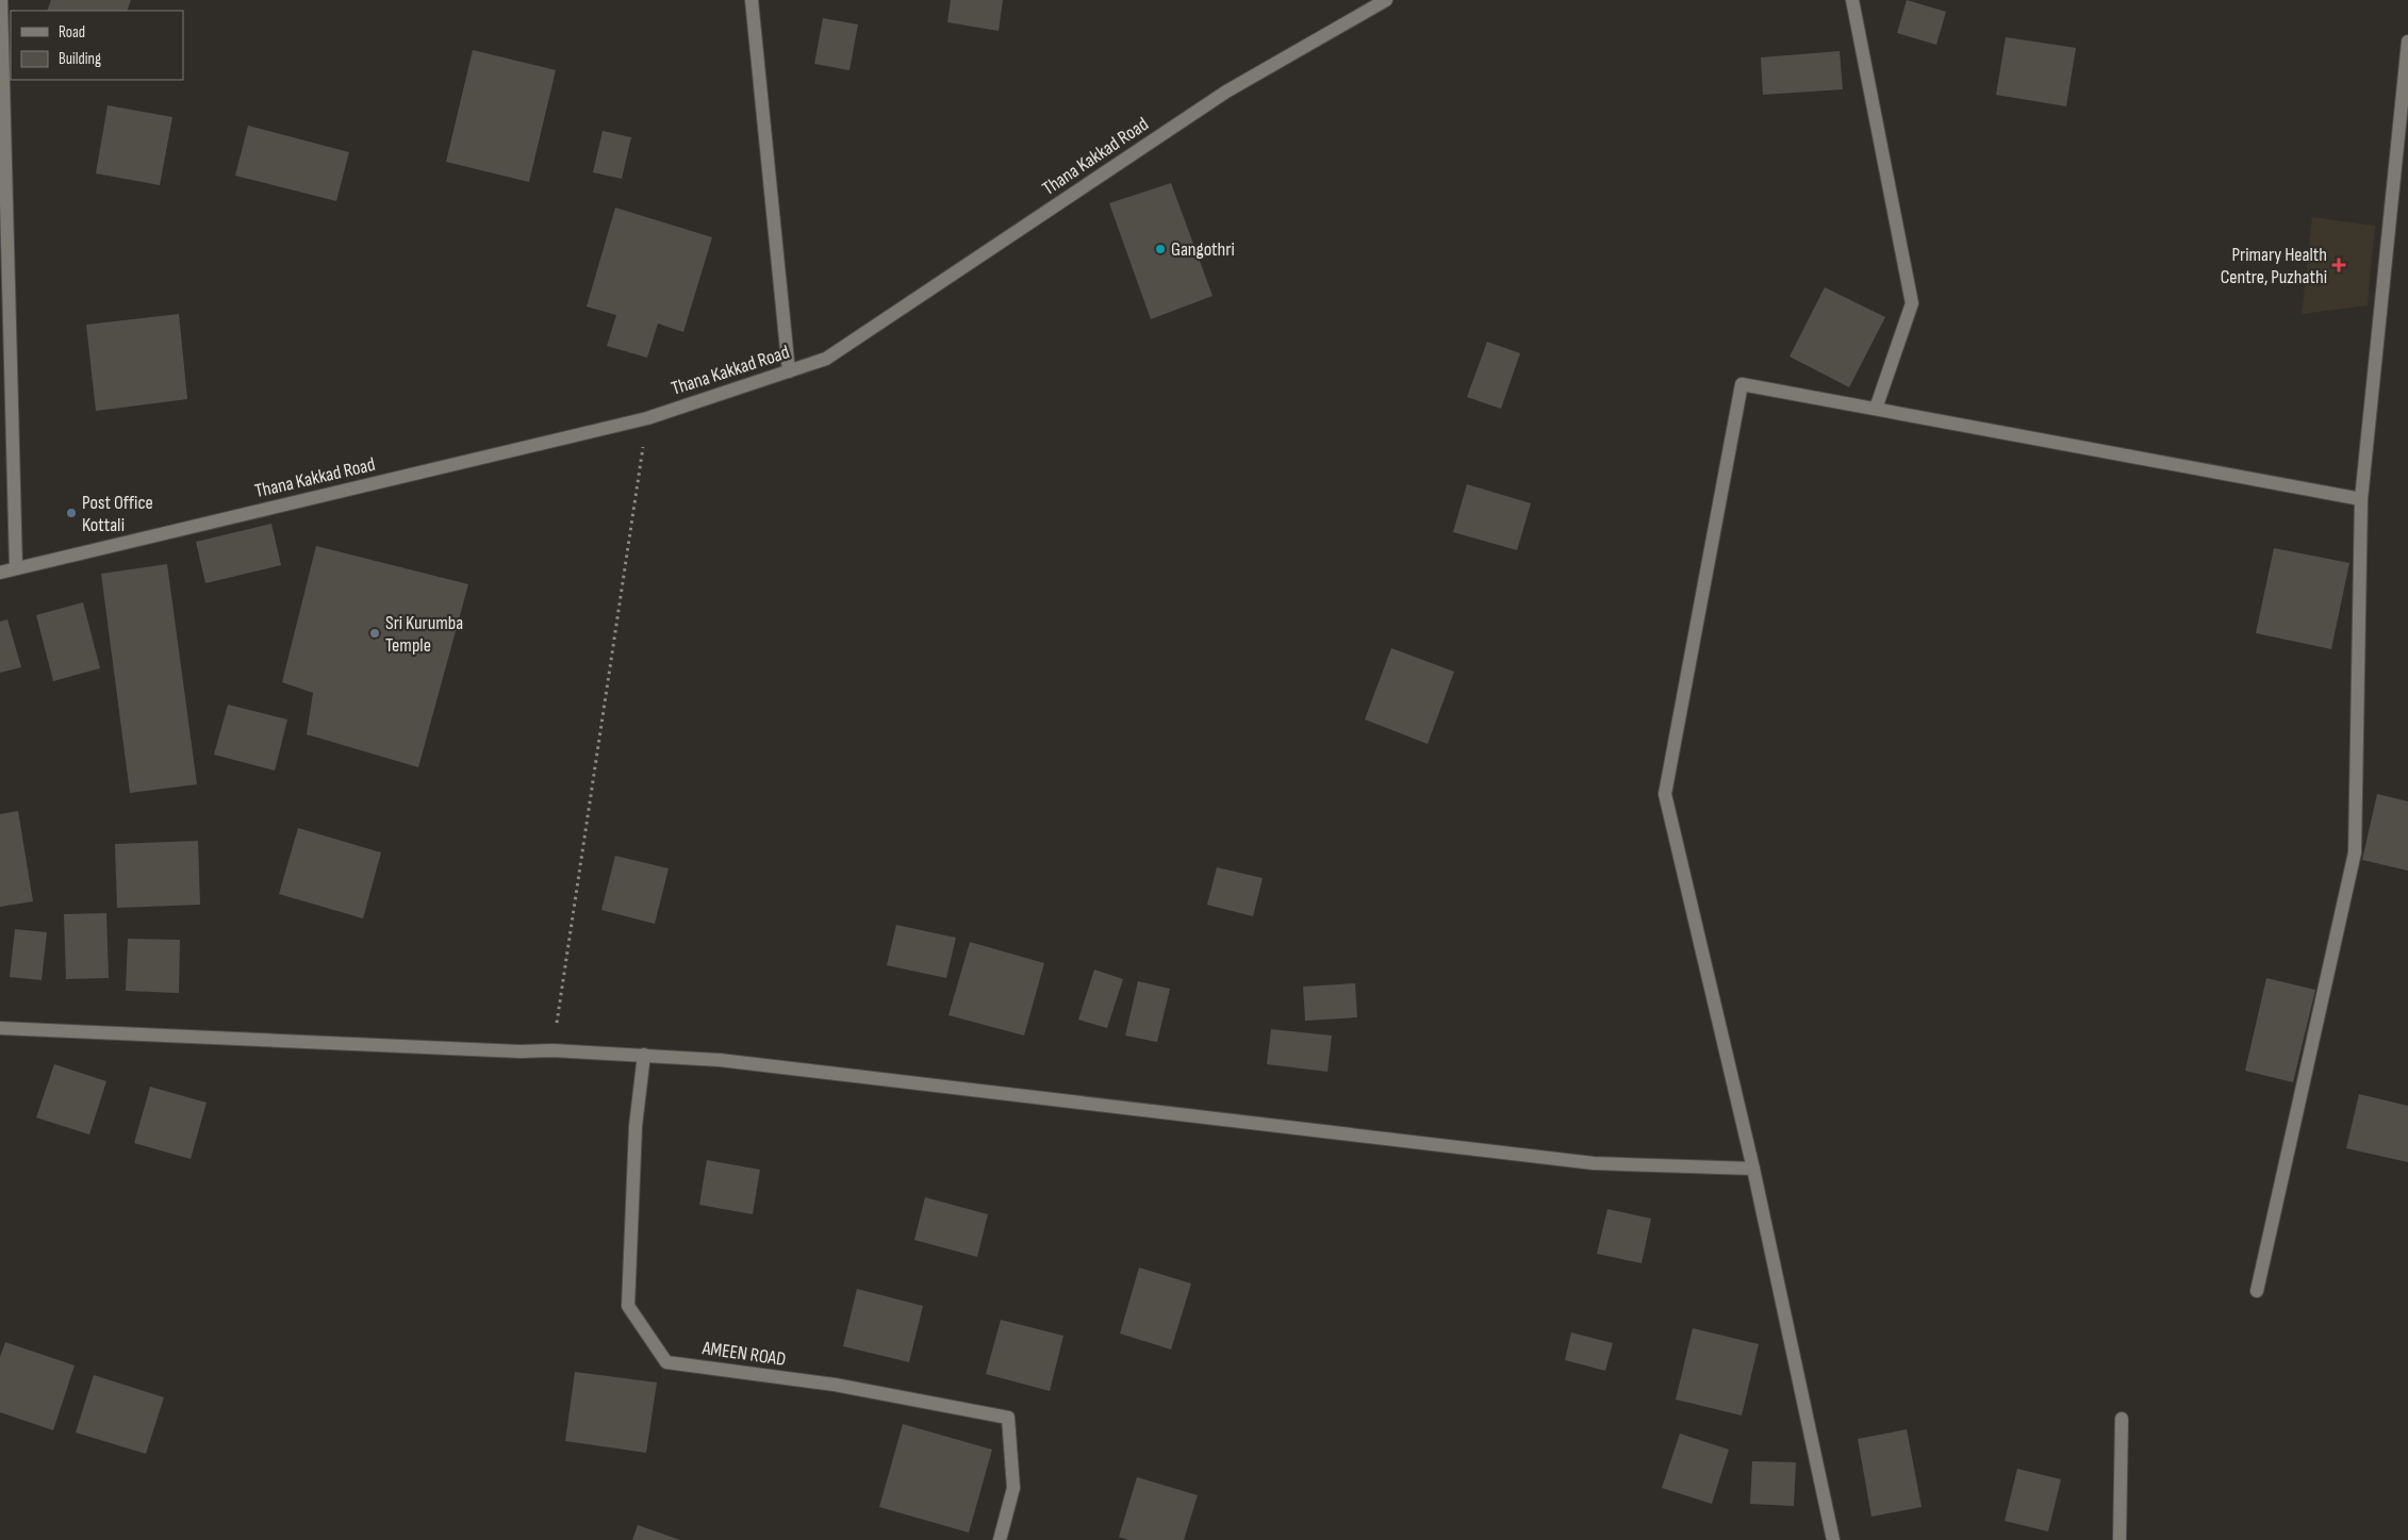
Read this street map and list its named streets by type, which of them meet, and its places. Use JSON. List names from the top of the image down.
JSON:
{
  "streets": {
    "street": ["Thana Kakkad Road", "AMEEN ROAD"]
  },
  "places": {
    "other": ["Gangothri", "Post Office Kottali", "Sri Kurumba Temple"],
    "health": ["Primary Health Centre, Puzhathi"]
  },
  "legend": ["Road", "Building"]
}
